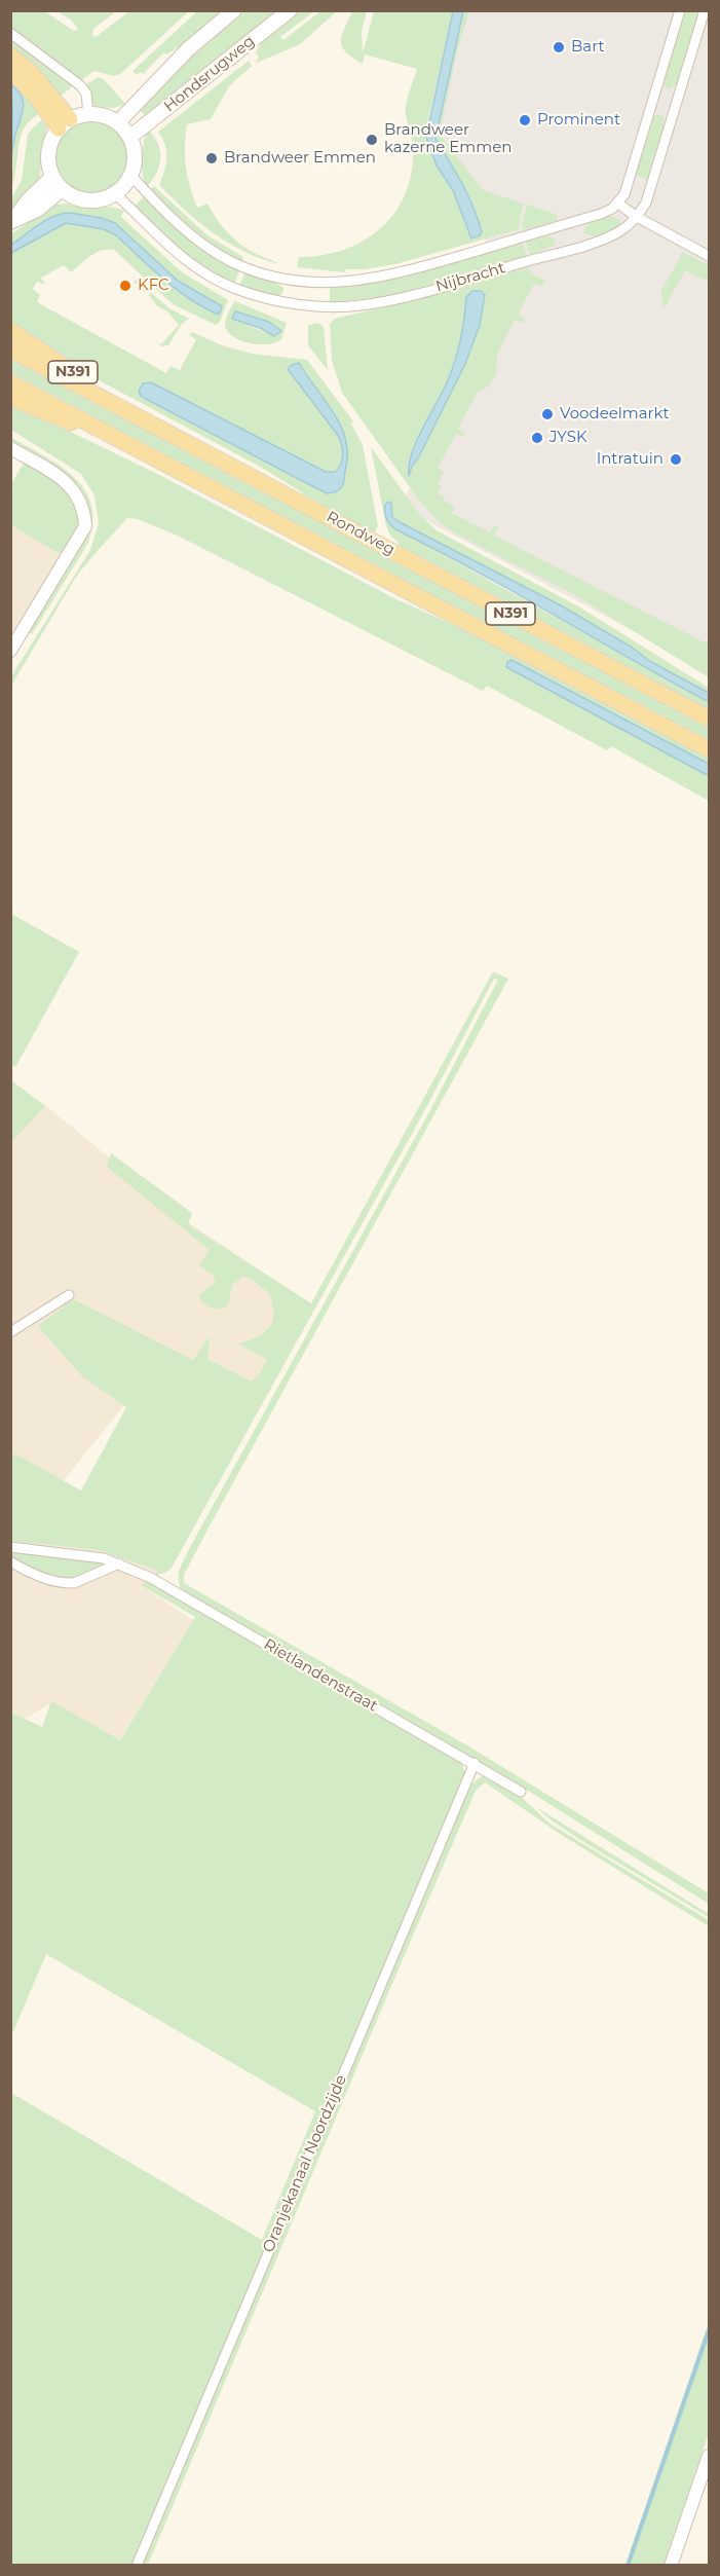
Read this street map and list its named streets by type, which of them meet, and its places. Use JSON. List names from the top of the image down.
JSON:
{
  "streets": {
    "main road": ["Hondsrugweg", "N391", "Rondweg"],
    "street": ["Nijbracht", "Rietlandenstraat", "Oranjekanaal Noordzijde"]
  },
  "crossings": [
    ["Hondsrugweg", "Nijbracht"],
    ["N391", "Rondweg"],
    ["Rietlandenstraat", "Oranjekanaal Noordzijde"]
  ],
  "places": [
    "Bart",
    "Prominent",
    "Brandweer kazerne Emmen",
    "Brandweer Emmen",
    "KFC",
    "Voodeelmarkt",
    "JYSK",
    "Intratuin"
  ]
}
